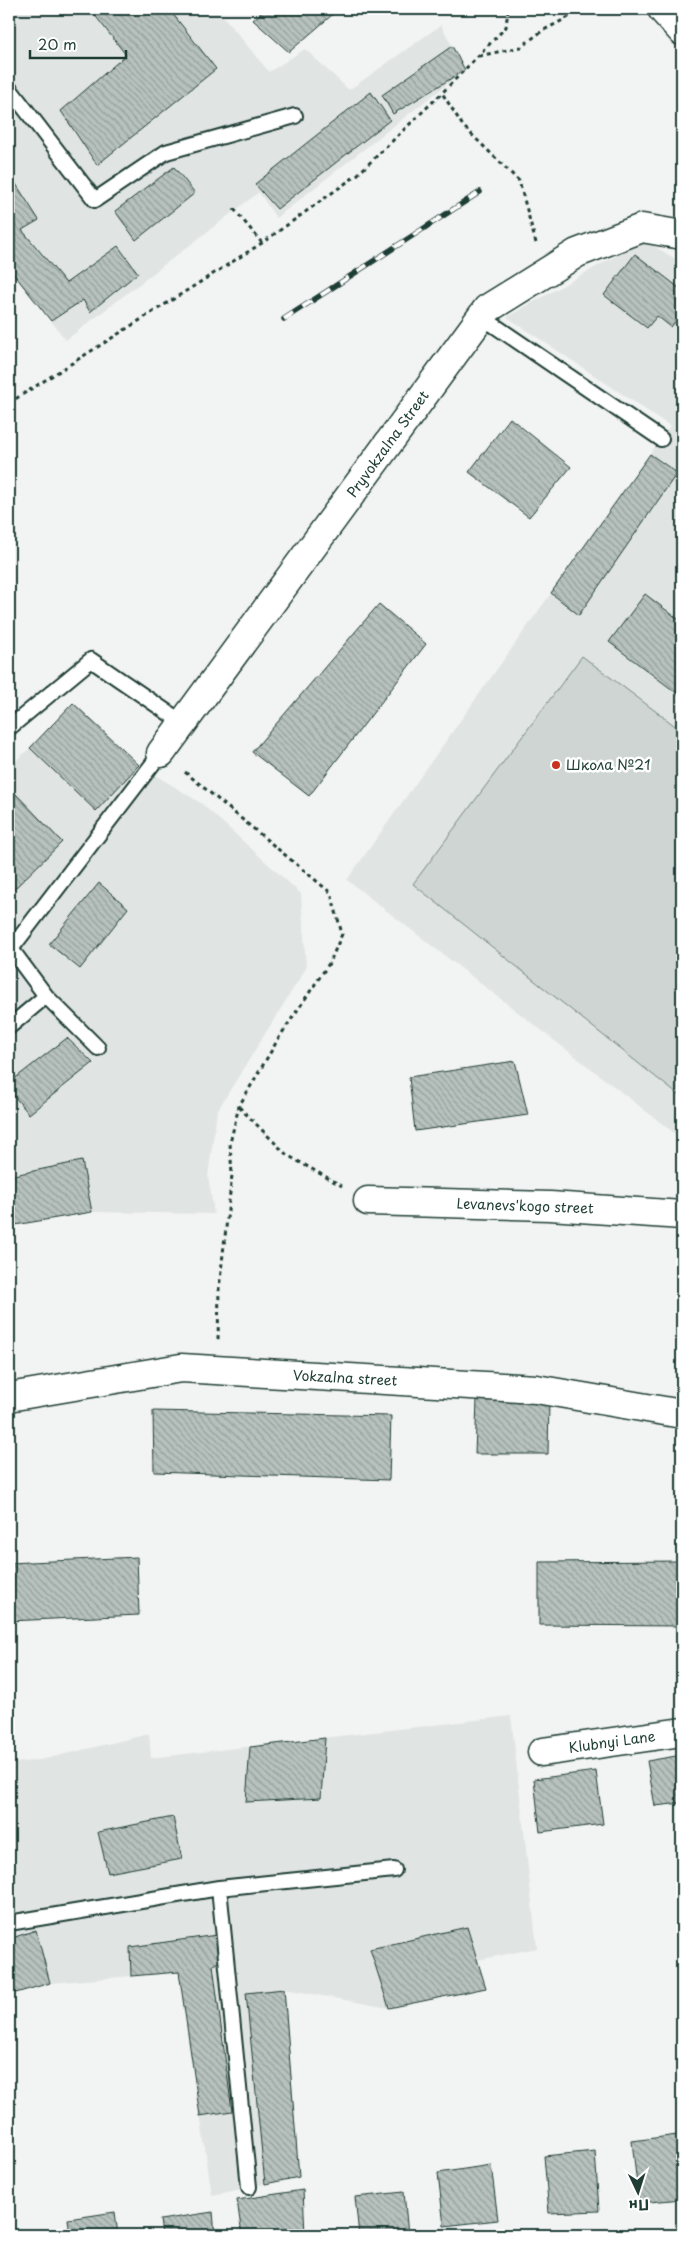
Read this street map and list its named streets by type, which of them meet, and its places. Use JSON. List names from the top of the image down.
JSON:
{
  "streets": {
    "street": [
      "Pryvokzalna Street",
      "Levanevs'kogo street",
      "Vokzalna street",
      "Klubnyi Lane"
    ]
  },
  "places": ["Школа №21"],
  "scale_bar": "20 m",
  "north": "bottom"
}
